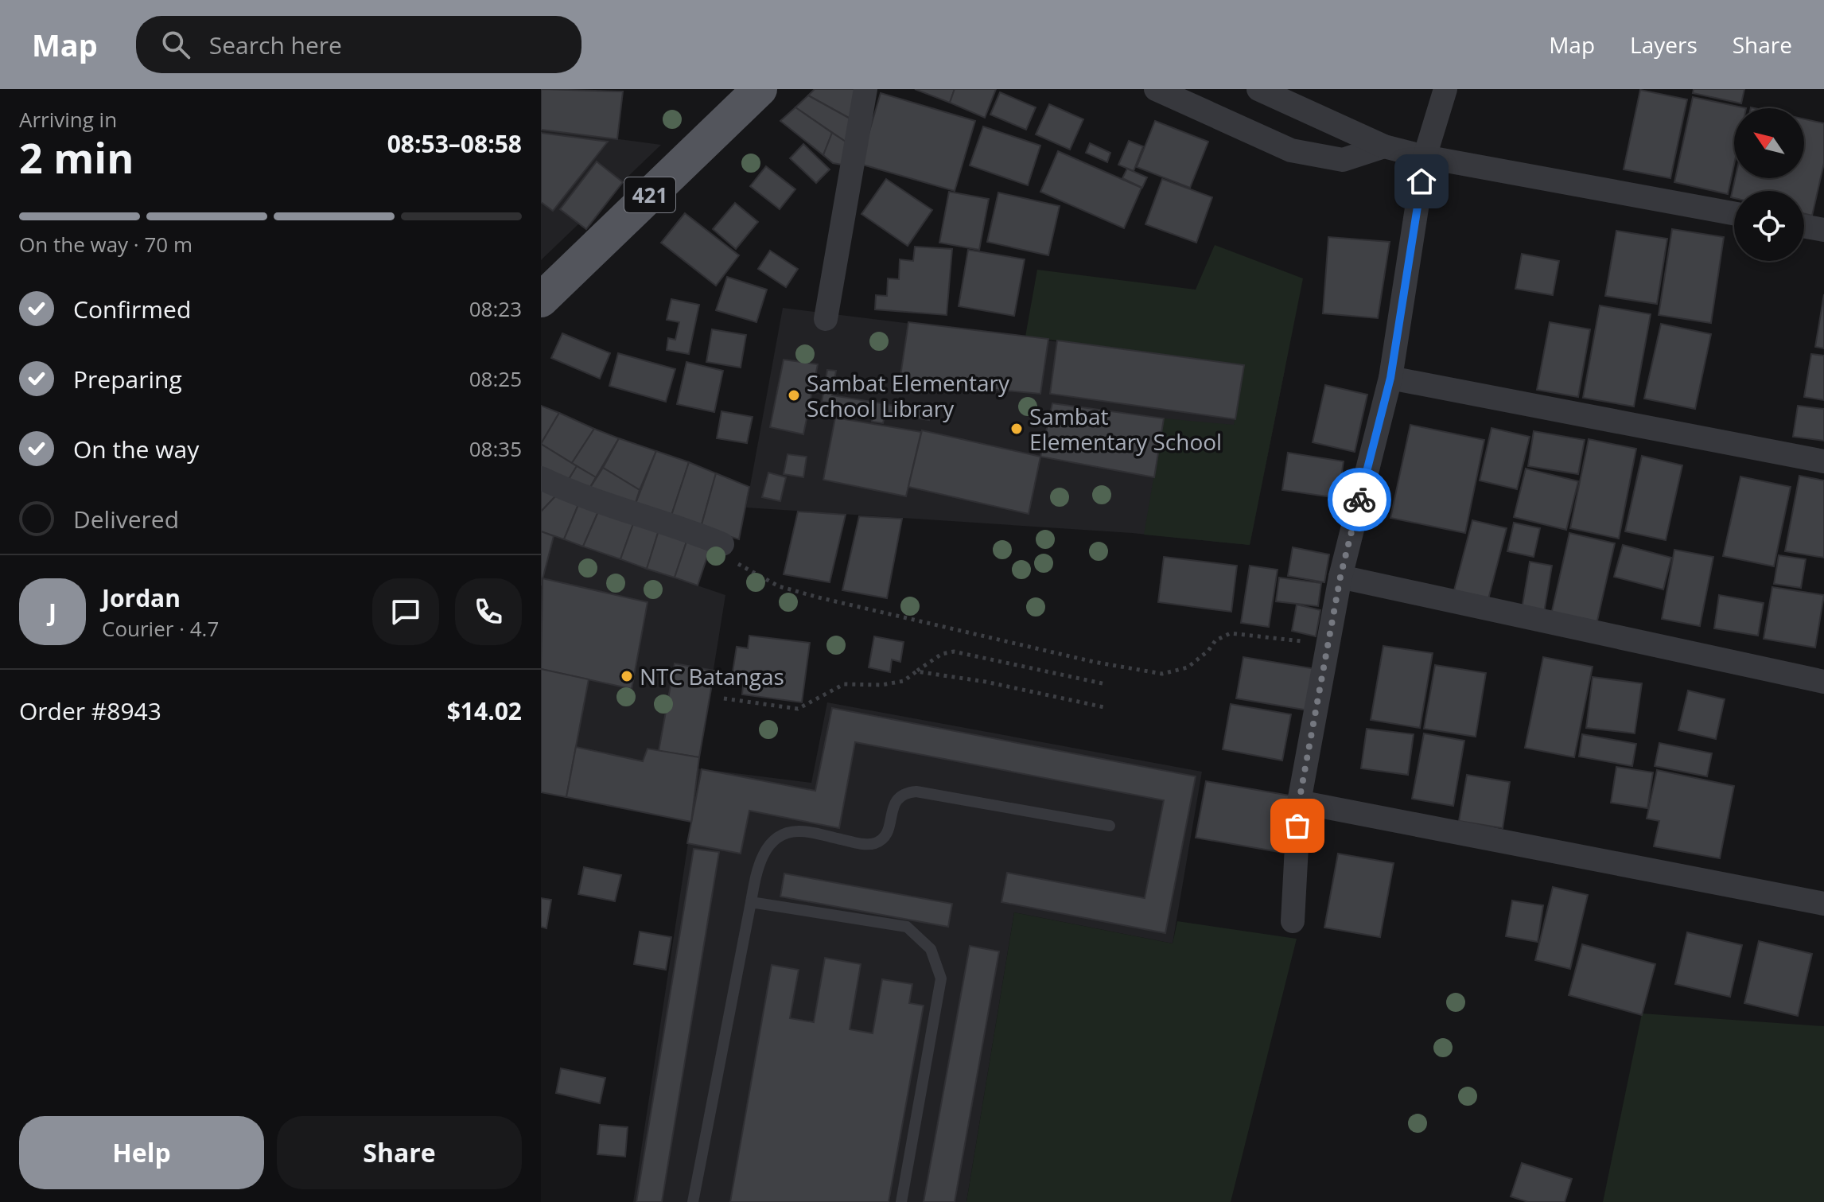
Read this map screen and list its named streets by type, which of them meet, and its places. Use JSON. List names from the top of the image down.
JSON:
{
  "streets": {
    "main road": ["421"]
  },
  "places": ["Sambat Elementary School Library", "Sambat Elementary School", "NTC Batangas"],
  "north": "top left",
  "page": {
    "header": "Map",
    "search": "Search here",
    "nav": ["Map", "Layers", "Share"],
    "heading": ["2 min", "Arriving in", "08:53–08:58"],
    "panel": [
      "Jordan",
      "Courier · 4.7",
      "Order #8943",
      "$14.02"
    ],
    "bar": "On the way · 70 m",
    "list": [
      ["Confirmed", "08:23"],
      ["Preparing", "08:25"],
      ["On the way", "08:35"],
      "Delivered"
    ],
    "round": "J",
    "buttons": ["Help", "Share"]
  }
}
